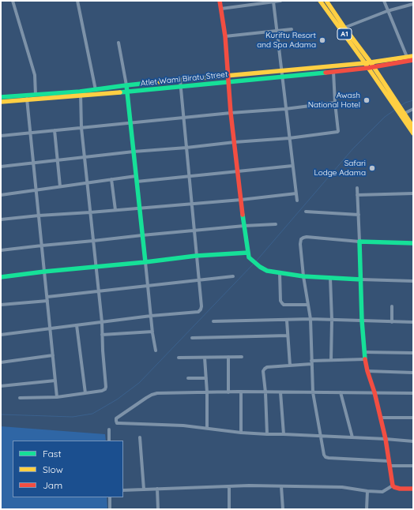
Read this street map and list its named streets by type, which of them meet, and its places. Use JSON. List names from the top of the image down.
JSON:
{
  "streets": {
    "street": ["A1", "Atlet Wami Biratu Street"]
  },
  "crossings": [
    ["A1", "Atlet Wami Biratu Street"]
  ],
  "places": ["Kuriftu Resort and Spa Adama", "Awash National Hotel", "Safari Lodge Adama"],
  "legend": ["Fast", "Slow", "Jam"]
}
